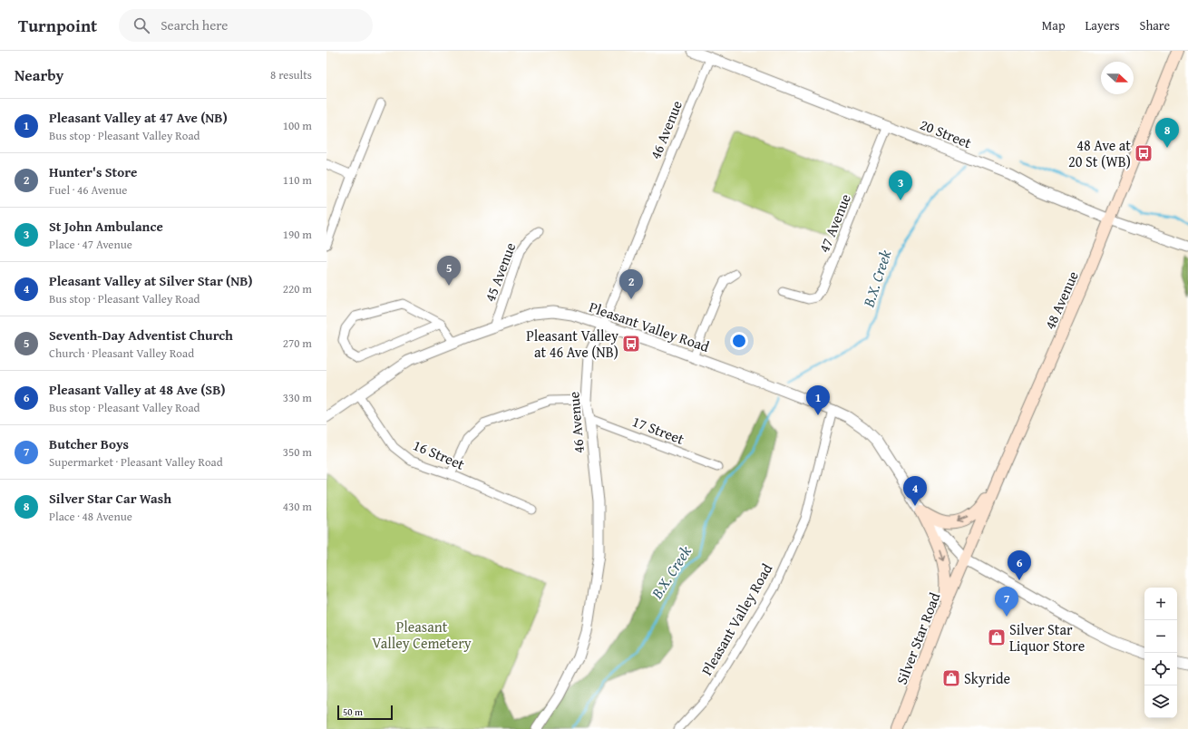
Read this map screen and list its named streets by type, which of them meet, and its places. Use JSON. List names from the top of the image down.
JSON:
{
  "streets": {
    "main road": ["48 Avenue", "Silver Star Road"],
    "street": [
      "46 Avenue",
      "20 Street",
      "47 Avenue",
      "45 Avenue",
      "Pleasant Valley Road",
      "17 Street",
      "16 Street"
    ]
  },
  "crossings": [
    ["46 Avenue", "20 Street"],
    ["46 Avenue", "Pleasant Valley Road"],
    ["46 Avenue", "17 Street"],
    ["20 Street", "47 Avenue"],
    ["20 Street", "48 Avenue"],
    ["45 Avenue", "Pleasant Valley Road"],
    ["48 Avenue", "Pleasant Valley Road"],
    ["48 Avenue", "Silver Star Road"],
    ["Pleasant Valley Road", "16 Street"],
    ["Pleasant Valley Road", "Silver Star Road"]
  ],
  "water": ["B.X. Creek"],
  "parks": ["Pleasant Valley Cemetery"],
  "places": {
    "bus stop": ["48 Ave at 20 St (WB)", "Pleasant Valley at 46 Ave (NB)"],
    "shop": ["Silver Star Liquor Store", "Skyride"]
  },
  "scale_bar": "50 m",
  "north": "right",
  "page": {
    "header": "Turnpoint",
    "search": "Search here",
    "nav": ["Map", "Layers", "Share"],
    "heading": ["Nearby", "8 results"],
    "list": [
      {
        "mark": "1",
        "name": "Pleasant Valley at 47 Ave (NB)",
        "note": "Bus stop · Pleasant Valley Road",
        "value": "100 m"
      },
      {
        "mark": "2",
        "name": "Hunter's Store",
        "note": "Fuel · 46 Avenue",
        "value": "110 m"
      },
      {
        "mark": "3",
        "name": "St John Ambulance",
        "note": "Place · 47 Avenue",
        "value": "190 m"
      },
      {
        "mark": "4",
        "name": "Pleasant Valley at Silver Star (NB)",
        "note": "Bus stop · Pleasant Valley Road",
        "value": "220 m"
      },
      {
        "mark": "5",
        "name": "Seventh-Day Adventist Church",
        "note": "Church · Pleasant Valley Road",
        "value": "270 m"
      },
      {
        "mark": "6",
        "name": "Pleasant Valley at 48 Ave (SB)",
        "note": "Bus stop · Pleasant Valley Road",
        "value": "330 m"
      },
      {
        "mark": "7",
        "name": "Butcher Boys",
        "note": "Supermarket · Pleasant Valley Road",
        "value": "350 m"
      },
      {
        "mark": "8",
        "name": "Silver Star Car Wash",
        "note": "Place · 48 Avenue",
        "value": "430 m"
      }
    ],
    "pins": [
      "8",
      "3",
      "5",
      "2",
      "1",
      "4",
      "6",
      "7"
    ],
    "map_buttons": ["+", "−"],
    "scale": "50 m"
  }
}
